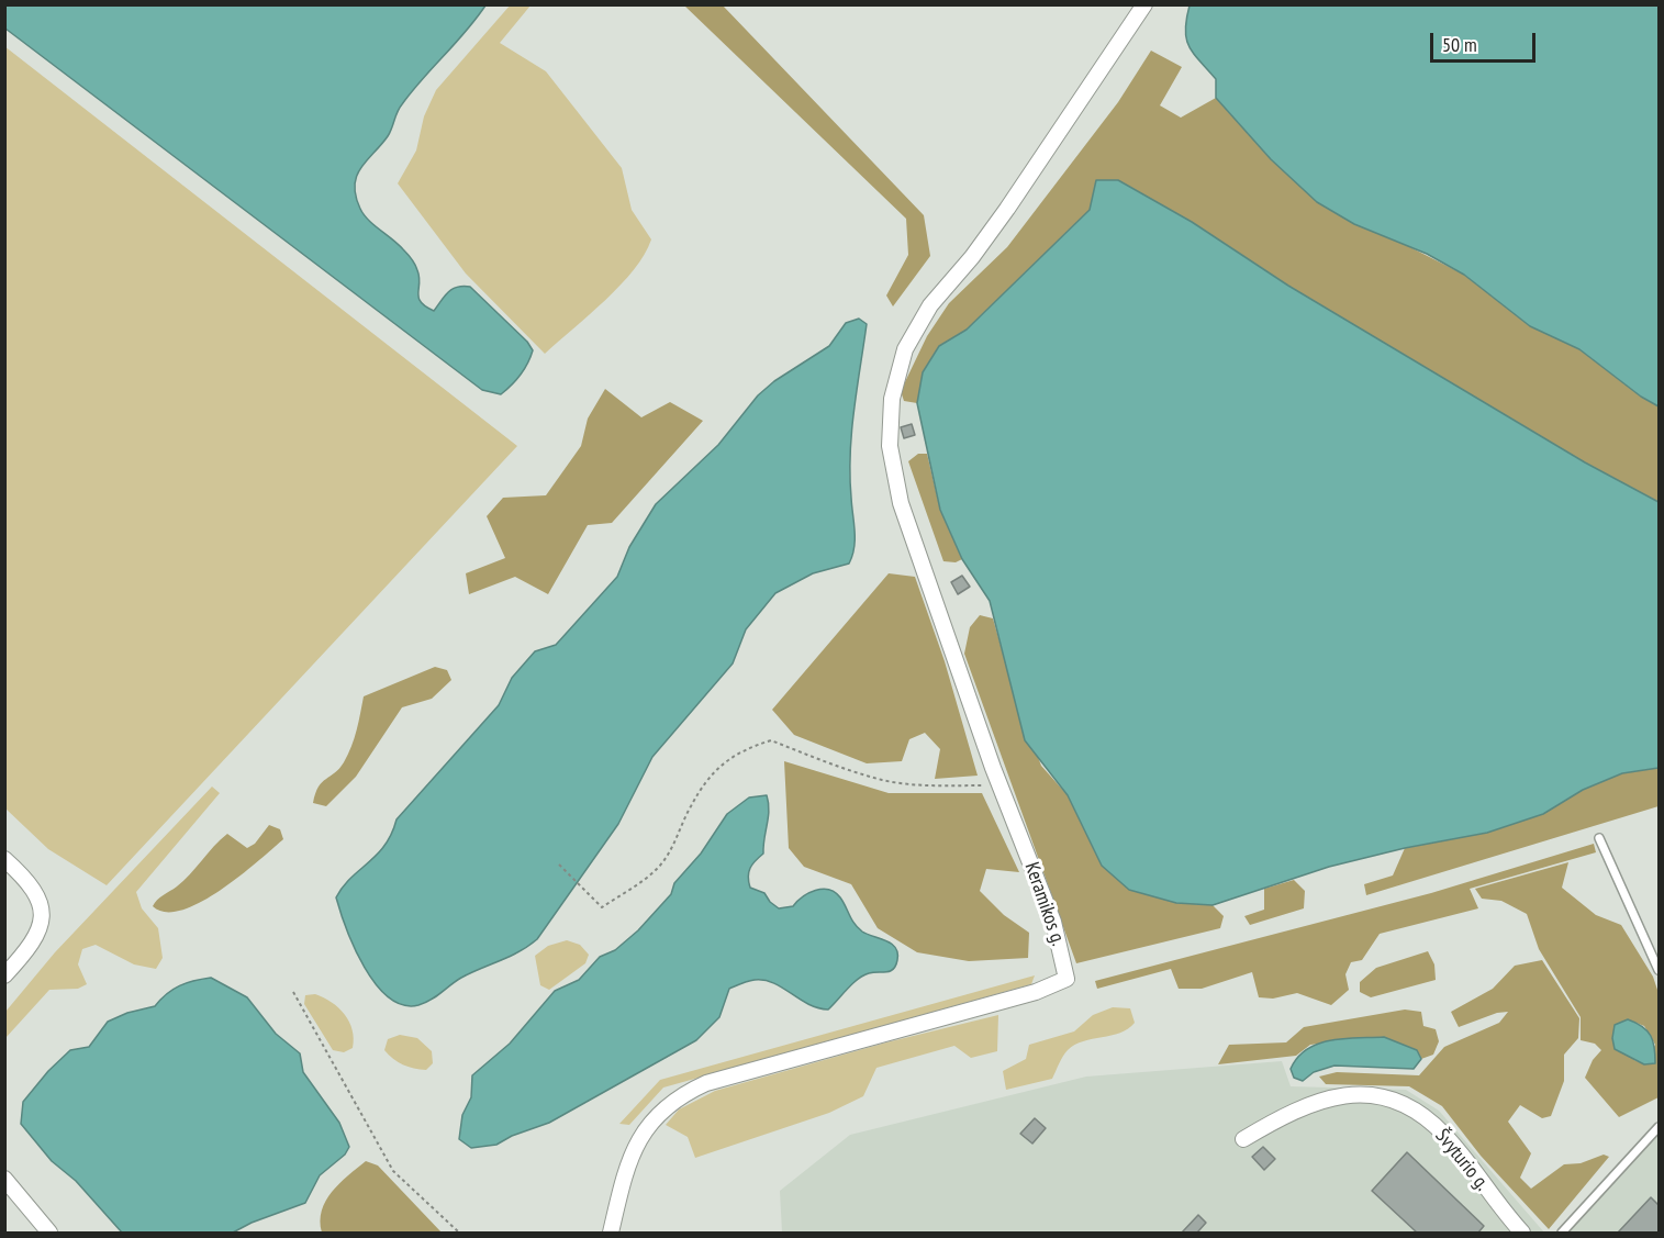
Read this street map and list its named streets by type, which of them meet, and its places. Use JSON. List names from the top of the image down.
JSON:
{
  "streets": {
    "street": ["Keramikos g.", "Švyturio g."]
  },
  "scale_bar": "50 m"
}
